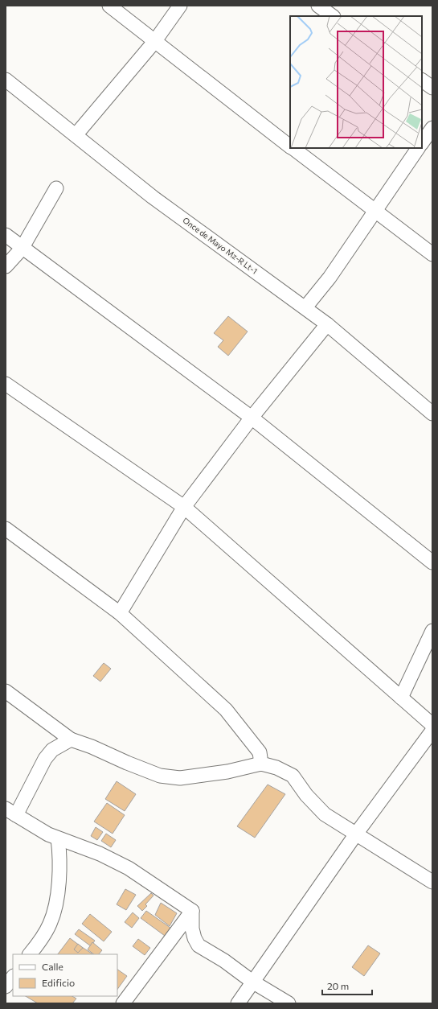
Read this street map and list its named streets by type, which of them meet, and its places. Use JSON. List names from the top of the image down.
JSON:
{
  "streets": {
    "street": ["Once de Mayo Mz-R Lt-1"]
  },
  "legend": ["Calle", "Edificio"],
  "scale_bar": "20 m"
}
